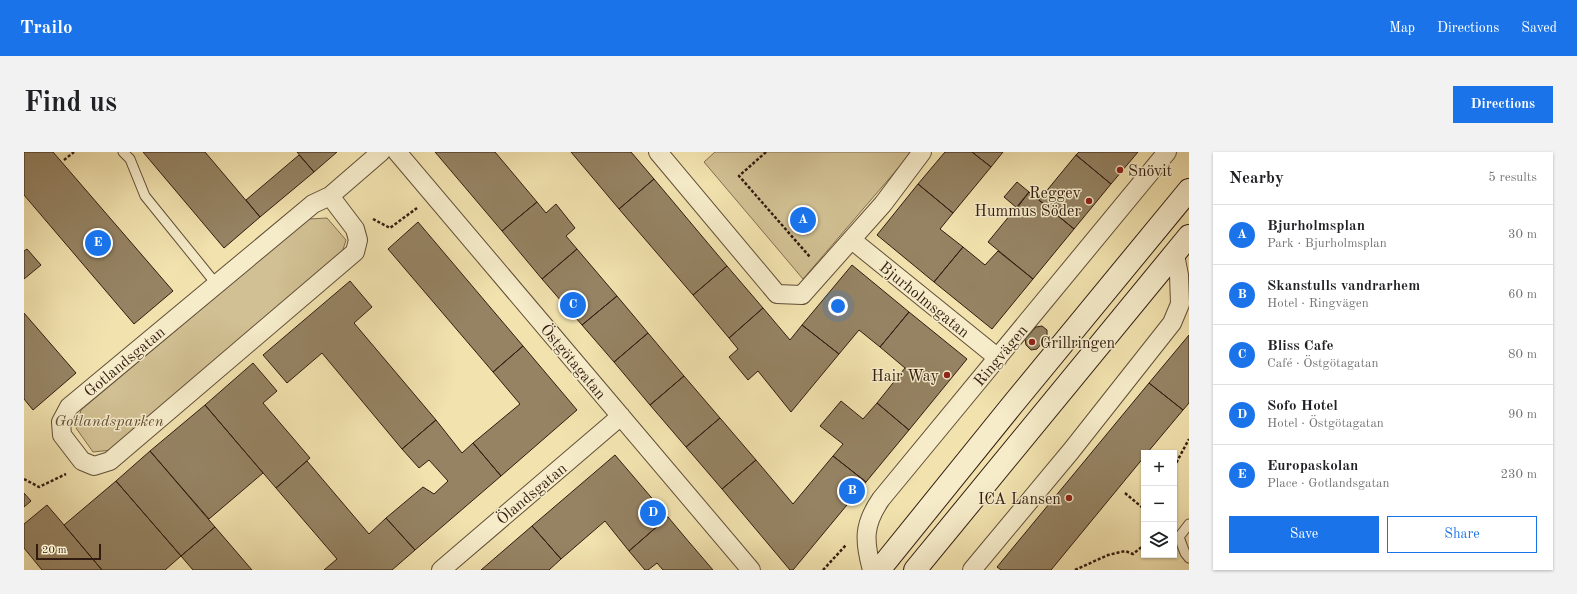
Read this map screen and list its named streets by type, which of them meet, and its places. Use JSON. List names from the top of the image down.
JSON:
{
  "streets": {
    "street": [
      "Bjurholmsgatan",
      "Ringvägen",
      "Gotlandsgatan",
      "Östgötagatan",
      "Ölandsgatan"
    ]
  },
  "crossings": [
    ["Bjurholmsgatan", "Ringvägen"],
    ["Östgötagatan", "Ölandsgatan"]
  ],
  "parks": ["Gotlandsparken"],
  "places": [
    "Snövit",
    "Reggev Hummus Söder",
    "Grillringen",
    "Hair Way",
    "ICA Lansen"
  ],
  "scale_bar": "20 m",
  "page": {
    "header": "Trailo",
    "nav": ["Map", "Directions", "Saved"],
    "buttons": [
      "Directions",
      ["Save", "Share"]
    ],
    "title": "Find us",
    "heading": ["Nearby", "5 results"],
    "list": [
      {
        "mark": "A",
        "name": "Bjurholmsplan",
        "note": "Park · Bjurholmsplan",
        "value": "30 m"
      },
      {
        "mark": "B",
        "name": "Skanstulls vandrarhem",
        "note": "Hotel · Ringvägen",
        "value": "60 m"
      },
      {
        "mark": "C",
        "name": "Bliss Cafe",
        "note": "Café · Östgötagatan",
        "value": "80 m"
      },
      {
        "mark": "D",
        "name": "Sofo Hotel",
        "note": "Hotel · Östgötagatan",
        "value": "90 m"
      },
      {
        "mark": "E",
        "name": "Europaskolan",
        "note": "Place · Gotlandsgatan",
        "value": "230 m"
      }
    ],
    "pins": [
      "A",
      "E",
      "C",
      "B",
      "D"
    ],
    "map_buttons": ["+", "−"],
    "scale": "20 m"
  }
}
